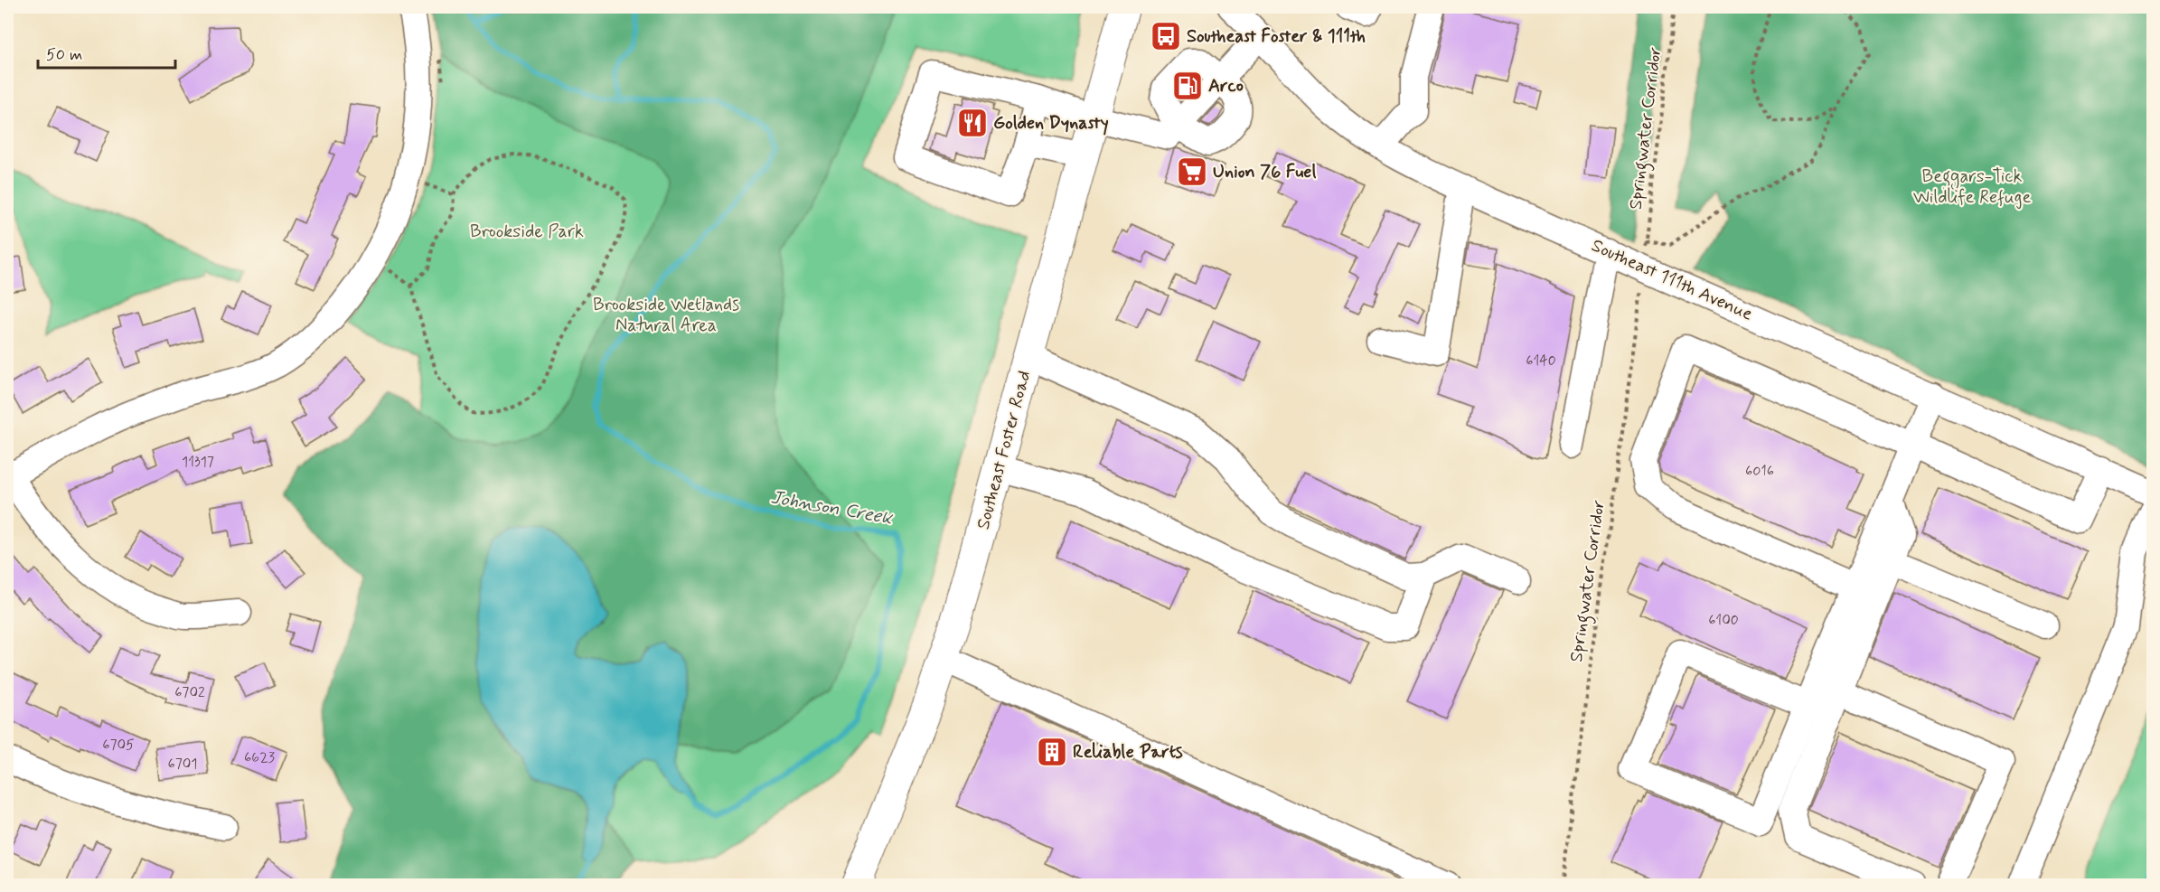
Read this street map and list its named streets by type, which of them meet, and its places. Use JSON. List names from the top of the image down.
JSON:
{
  "streets": {
    "main road": ["Southeast Foster Road"],
    "street": ["Southeast 111th Avenue"],
    "path": ["Springwater Corridor"]
  },
  "water": ["Johnson Creek"],
  "parks": ["Beggars-Tick Wildlife Refuge", "Brookside Park", "Brookside Wetlands Natural Area"],
  "places": {
    "bus stop": ["Southeast Foster & 111th"],
    "fuel station": ["Arco"],
    "restaurant": ["Golden Dynasty"],
    "supermarket": ["Union 76 Fuel"],
    "building": ["Reliable Parts"]
  },
  "house_numbers": [
    "6140",
    "11317",
    "6016",
    "6100",
    "6702",
    "6705",
    "6623",
    "6701"
  ],
  "scale_bar": "50 m"
}
